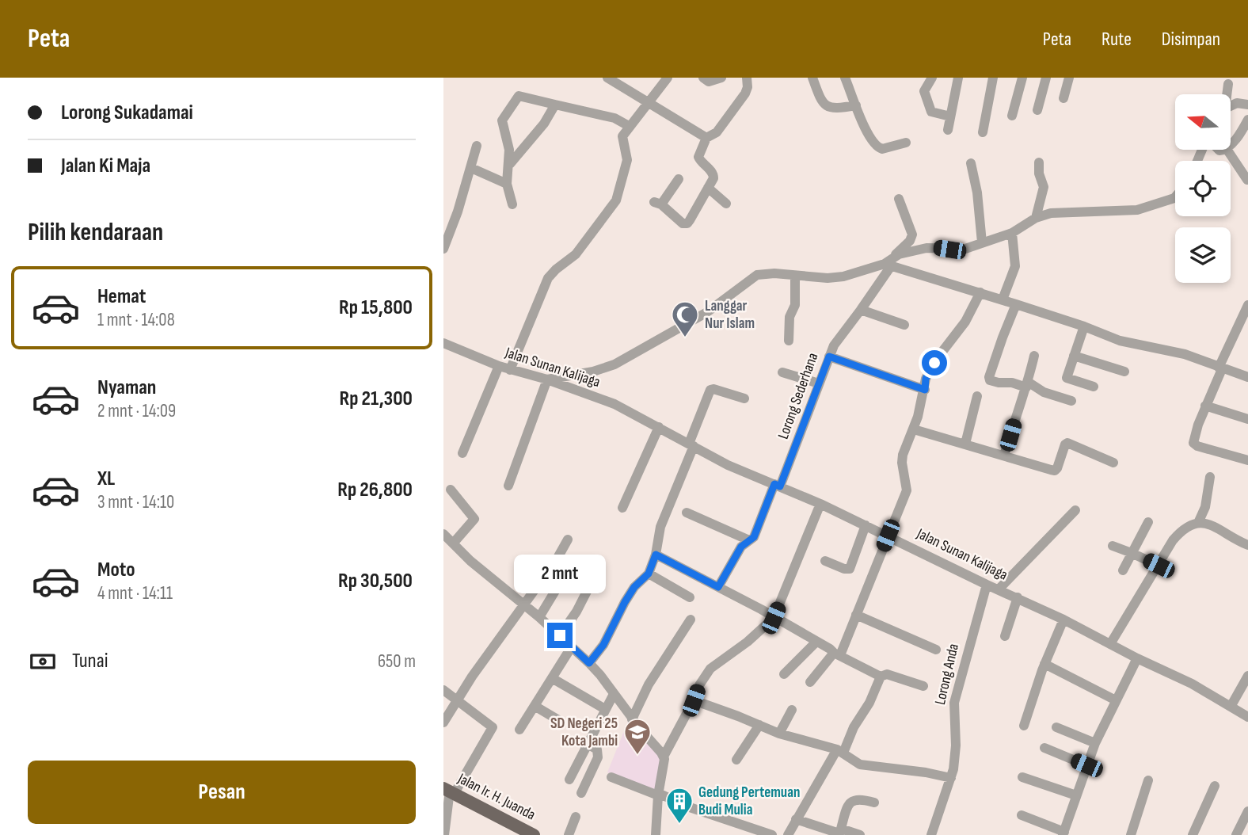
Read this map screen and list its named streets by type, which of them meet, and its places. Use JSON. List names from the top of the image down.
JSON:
{
  "streets": {
    "main road": ["Jalan Ir. H. Juanda"],
    "street": ["Jalan Sunan Kalijaga", "Lorong Sederhana", "Lorong Anda"]
  },
  "crossings": [
    ["Jalan Sunan Kalijaga", "Lorong Sederhana"],
    ["Jalan Sunan Kalijaga", "Lorong Anda"]
  ],
  "places": {
    "mosque": ["Langgar Nur Islam"],
    "school or university": ["SD Negeri 25 Kota Jambi"],
    "building": ["Gedung Pertemuan Budi Mulia"]
  },
  "north": "left",
  "page": {
    "header": "Peta",
    "nav": ["Peta", "Rute", "Disimpan"],
    "banner": ["Lorong Sukadamai", "Jalan Ki Maja"],
    "heading": "Pilih kendaraan",
    "list": [
      {
        "name": "Hemat",
        "note": "1 mnt · 14:08",
        "value": "Rp 15,800"
      },
      {
        "name": "Nyaman",
        "note": "2 mnt · 14:09",
        "value": "Rp 21,300"
      },
      {
        "name": "XL",
        "note": "3 mnt · 14:10",
        "value": "Rp 26,800"
      },
      {
        "name": "Moto",
        "note": "4 mnt · 14:11",
        "value": "Rp 30,500"
      }
    ],
    "bubble": "2 mnt",
    "pay": ["Tunai", "650 m"],
    "buttons": "Pesan"
  }
}
